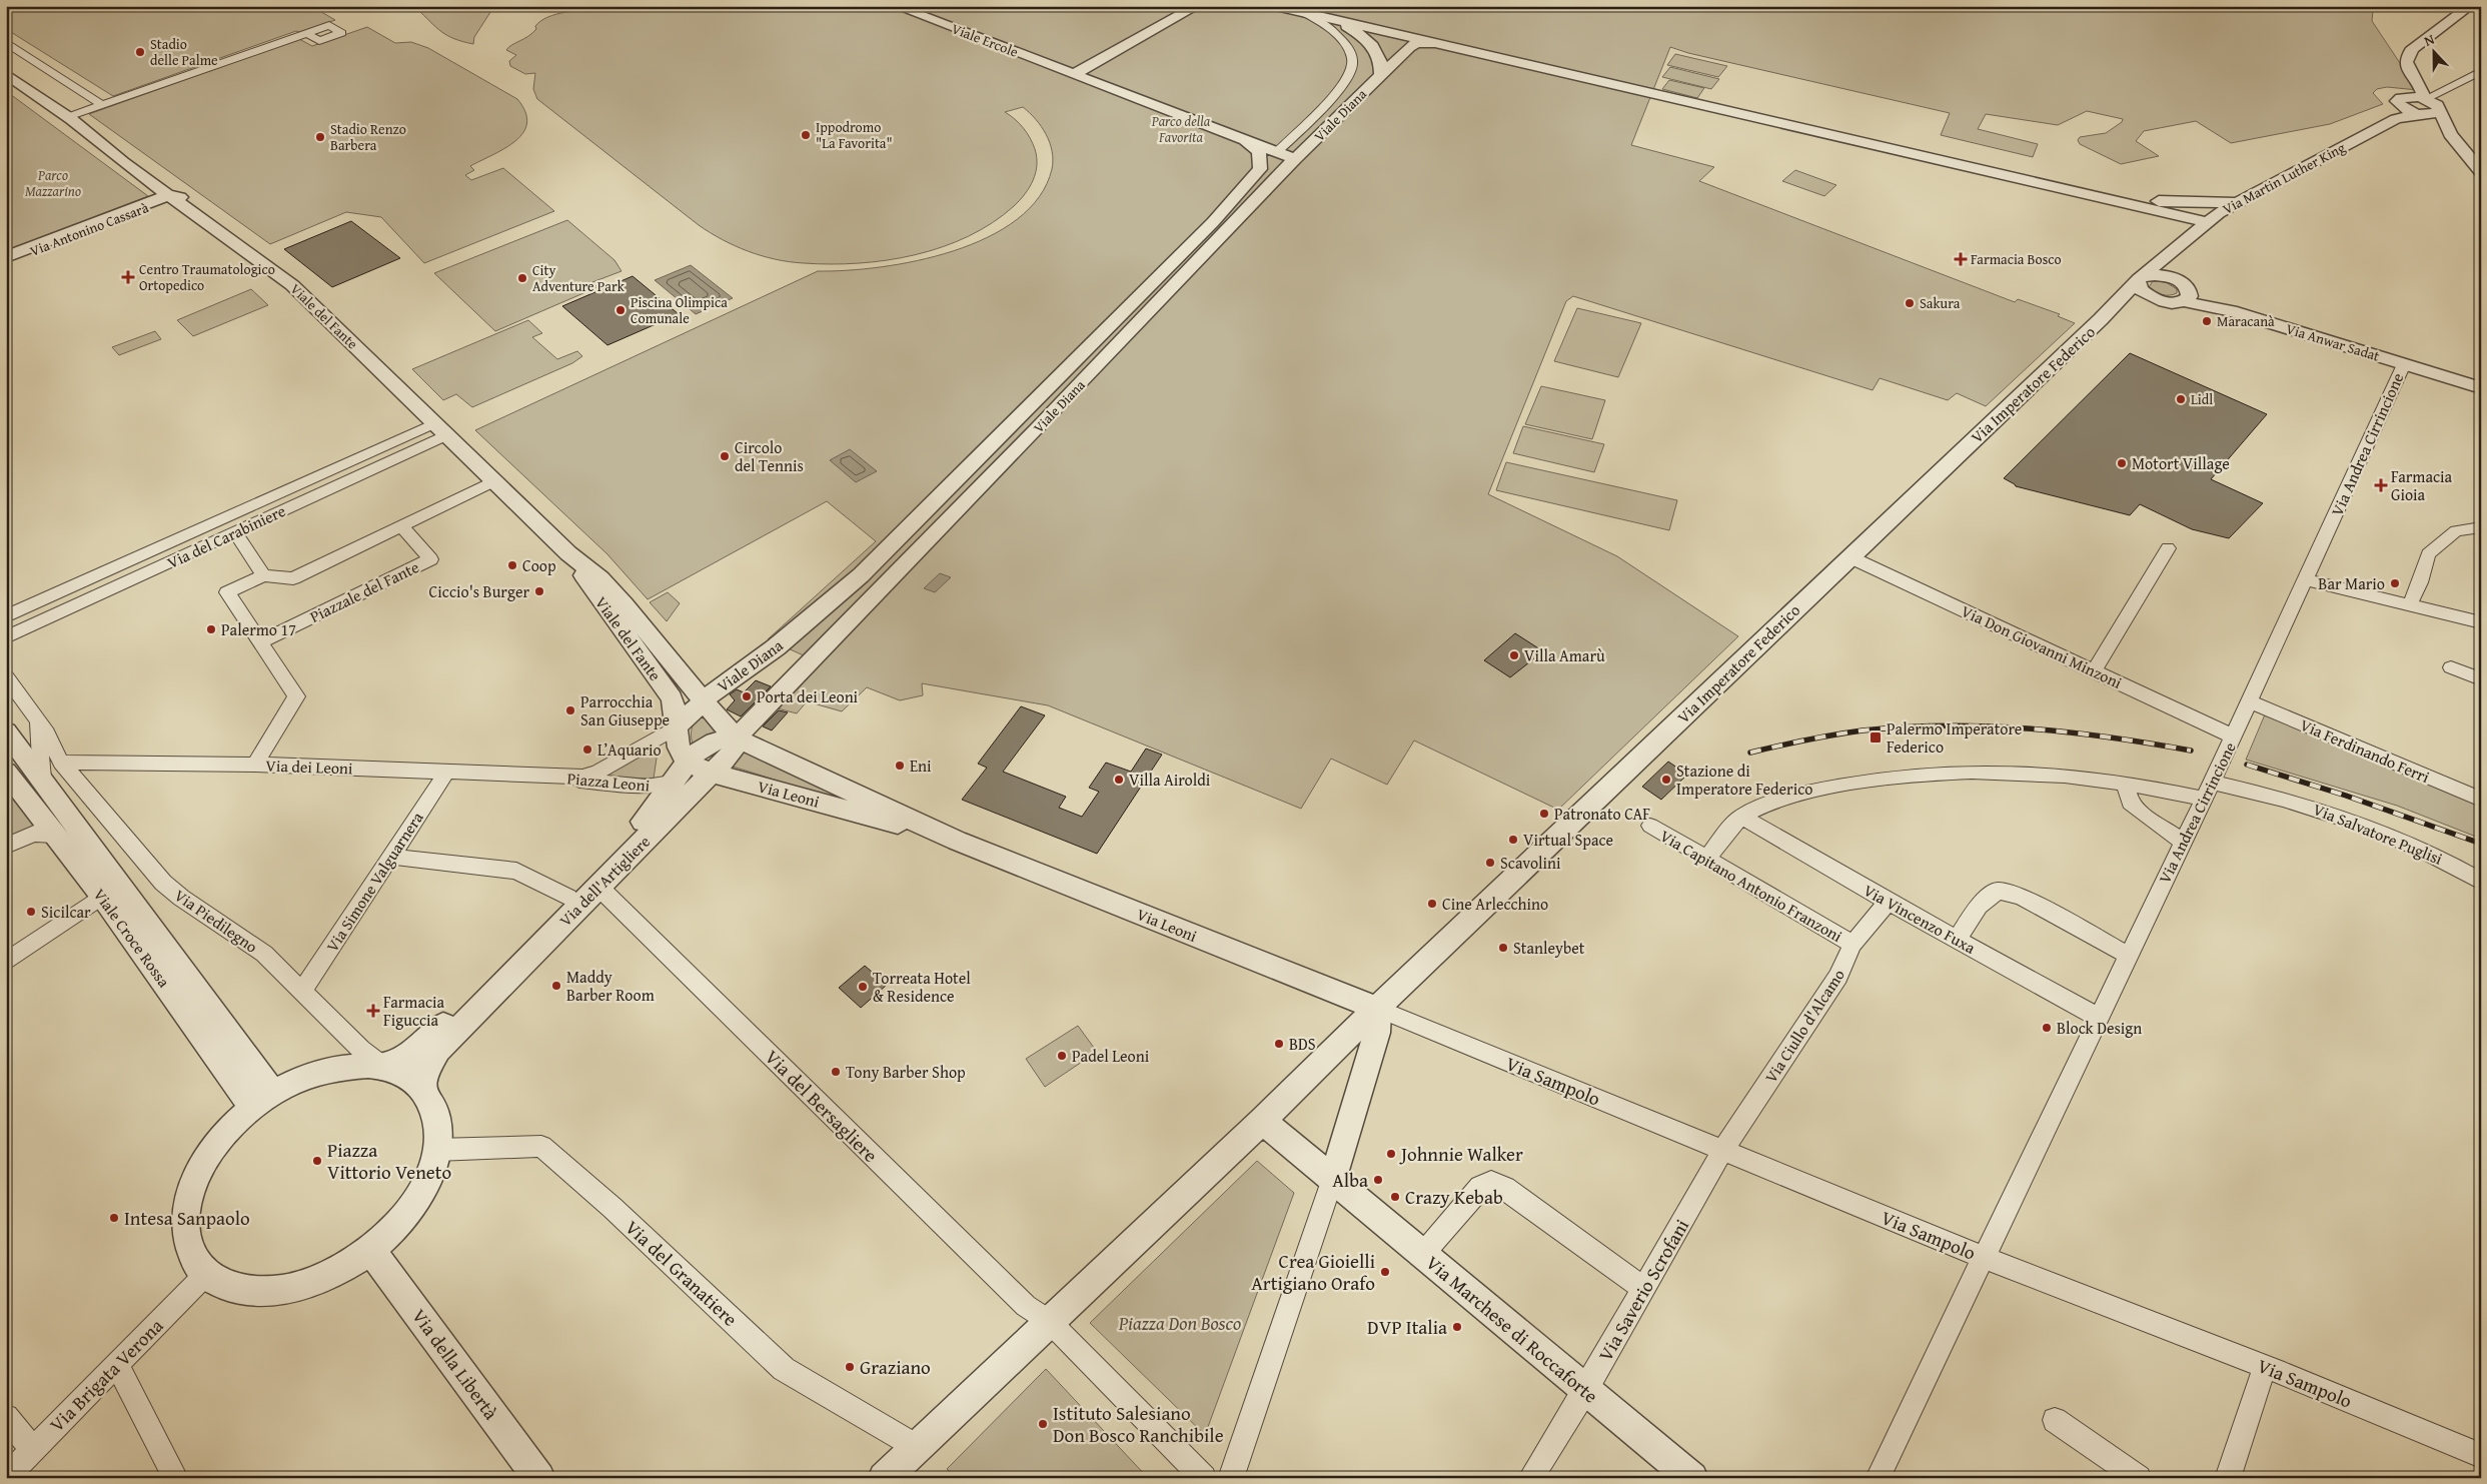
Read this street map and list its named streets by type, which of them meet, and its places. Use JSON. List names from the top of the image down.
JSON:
{
  "streets": {
    "street": [
      "Viale Ercole",
      "Viale Diana",
      "Via Martin Luther King",
      "Via Antonino Cassarà",
      "Viale del Fante",
      "Via Anwar Sadat",
      "Via Imperatore Federico",
      "Via Andrea Cirrincione",
      "Via del Carabiniere",
      "Piazzale del Fante",
      "Via Don Giovanni Minzoni",
      "Via Ferdinando Ferri",
      "Via dei Leoni",
      "Piazza Leoni",
      "Via Leoni",
      "Via Salvatore Puglisi",
      "Via dell'Artigliere",
      "Via Simone Valguarnera",
      "Via Capitano Antonio Franzoni",
      "Via Vincenzo Fuxa",
      "Via Piedilegno",
      "Viale Croce Rossa",
      "Via Ciullo d'Alcamo",
      "Via Sampolo",
      "Via del Bersagliere",
      "Via del Granatiere",
      "Via Saverio Scrofani",
      "Via Marchese di Roccaforte",
      "Via della Libertà",
      "Via Brigata Verona"
    ]
  },
  "crossings": [
    ["Viale Ercole", "Viale Diana"],
    ["Viale Diana", "Viale del Fante"],
    ["Viale Diana", "Via Leoni"],
    ["Viale Diana", "Via dell'Artigliere"],
    ["Via Martin Luther King", "Via Imperatore Federico"],
    ["Via Antonino Cassarà", "Viale del Fante"],
    ["Viale del Fante", "Via del Carabiniere"],
    ["Viale del Fante", "Piazza Leoni"],
    ["Viale del Fante", "Via Leoni"],
    ["Viale del Fante", "Via dell'Artigliere"],
    ["Via Anwar Sadat", "Via Andrea Cirrincione"],
    ["Via Imperatore Federico", "Via Don Giovanni Minzoni"],
    ["Via Imperatore Federico", "Via Leoni"],
    ["Via Imperatore Federico", "Via Sampolo"],
    ["Via Andrea Cirrincione", "Via Don Giovanni Minzoni"],
    ["Via Andrea Cirrincione", "Via Ferdinando Ferri"],
    ["Via Andrea Cirrincione", "Via Salvatore Puglisi"],
    ["Via Andrea Cirrincione", "Via Vincenzo Fuxa"],
    ["Via Andrea Cirrincione", "Via Sampolo"],
    ["Via dei Leoni", "Piazza Leoni"],
    ["Via dei Leoni", "Via Simone Valguarnera"],
    ["Via dei Leoni", "Via Piedilegno"],
    ["Piazza Leoni", "Via Leoni"],
    ["Piazza Leoni", "Via dell'Artigliere"],
    ["Via Leoni", "Via dell'Artigliere"],
    ["Via Leoni", "Via Sampolo"],
    ["Via Salvatore Puglisi", "Via Vincenzo Fuxa"],
    ["Via dell'Artigliere", "Via Piedilegno"],
    ["Via dell'Artigliere", "Via del Bersagliere"],
    ["Via Simone Valguarnera", "Via Piedilegno"],
    ["Via Capitano Antonio Franzoni", "Via Ciullo d'Alcamo"],
    ["Via Vincenzo Fuxa", "Via Ciullo d'Alcamo"],
    ["Via Ciullo d'Alcamo", "Via Sampolo"],
    ["Via Ciullo d'Alcamo", "Via Saverio Scrofani"],
    ["Via Sampolo", "Via Saverio Scrofani"],
    ["Via Saverio Scrofani", "Via Marchese di Roccaforte"]
  ],
  "parks": ["Parco della Favorita", "Parco Mazzarino", "Piazza Don Bosco"],
  "places": {
    "other": [
      "Stadio delle Palme",
      "Ippodromo \"La Favorita\"",
      "Stadio Renzo Barbera",
      "City Adventure Park",
      "Sakura",
      "Piscina Olimpica Comunale",
      "Maracanà",
      "Lidl",
      "Circolo del Tennis",
      "Motort Village",
      "Coop",
      "Bar Mario",
      "Ciccio's Burger",
      "Palermo 17",
      "Villa Amarù",
      "Porta dei Leoni",
      "Parrocchia San Giuseppe",
      "L’Aquario",
      "Eni",
      "Villa Airoldi",
      "Stazione di Imperatore Federico",
      "Patronato CAF",
      "Virtual Space",
      "Scavolini",
      "Cine Arlecchino",
      "Sicilcar",
      "Stanleybet",
      "Maddy Barber Room",
      "Torreata Hotel & Residence",
      "Block Design",
      "BDS",
      "Padel Leoni",
      "Tony Barber Shop",
      "Johnnie Walker",
      "Piazza Vittorio Veneto",
      "Alba",
      "Crazy Kebab",
      "Intesa Sanpaolo",
      "Crea Gioielli Artigiano Orafo",
      "DVP Italia",
      "Graziano",
      "Istituto Salesiano Don Bosco Ranchibile"
    ],
    "health": [
      "Farmacia Bosco",
      "Centro Traumatologico Ortopedico",
      "Farmacia Gioia",
      "Farmacia Figuccia"
    ],
    "transit": ["Palermo Imperatore Federico"]
  },
  "north": "top"
}
